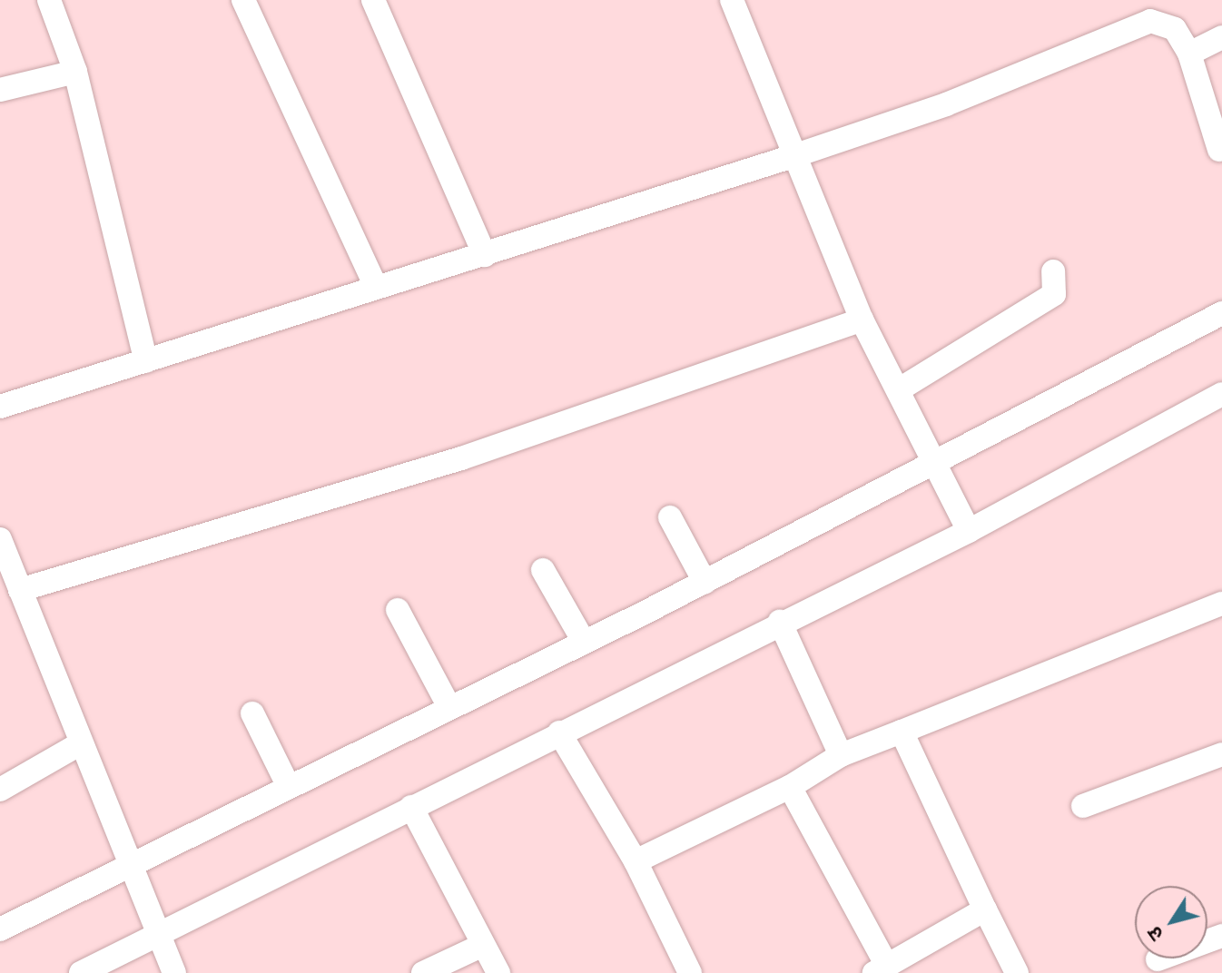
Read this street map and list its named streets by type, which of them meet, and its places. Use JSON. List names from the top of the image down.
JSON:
{
  "north": "bottom left"
}
